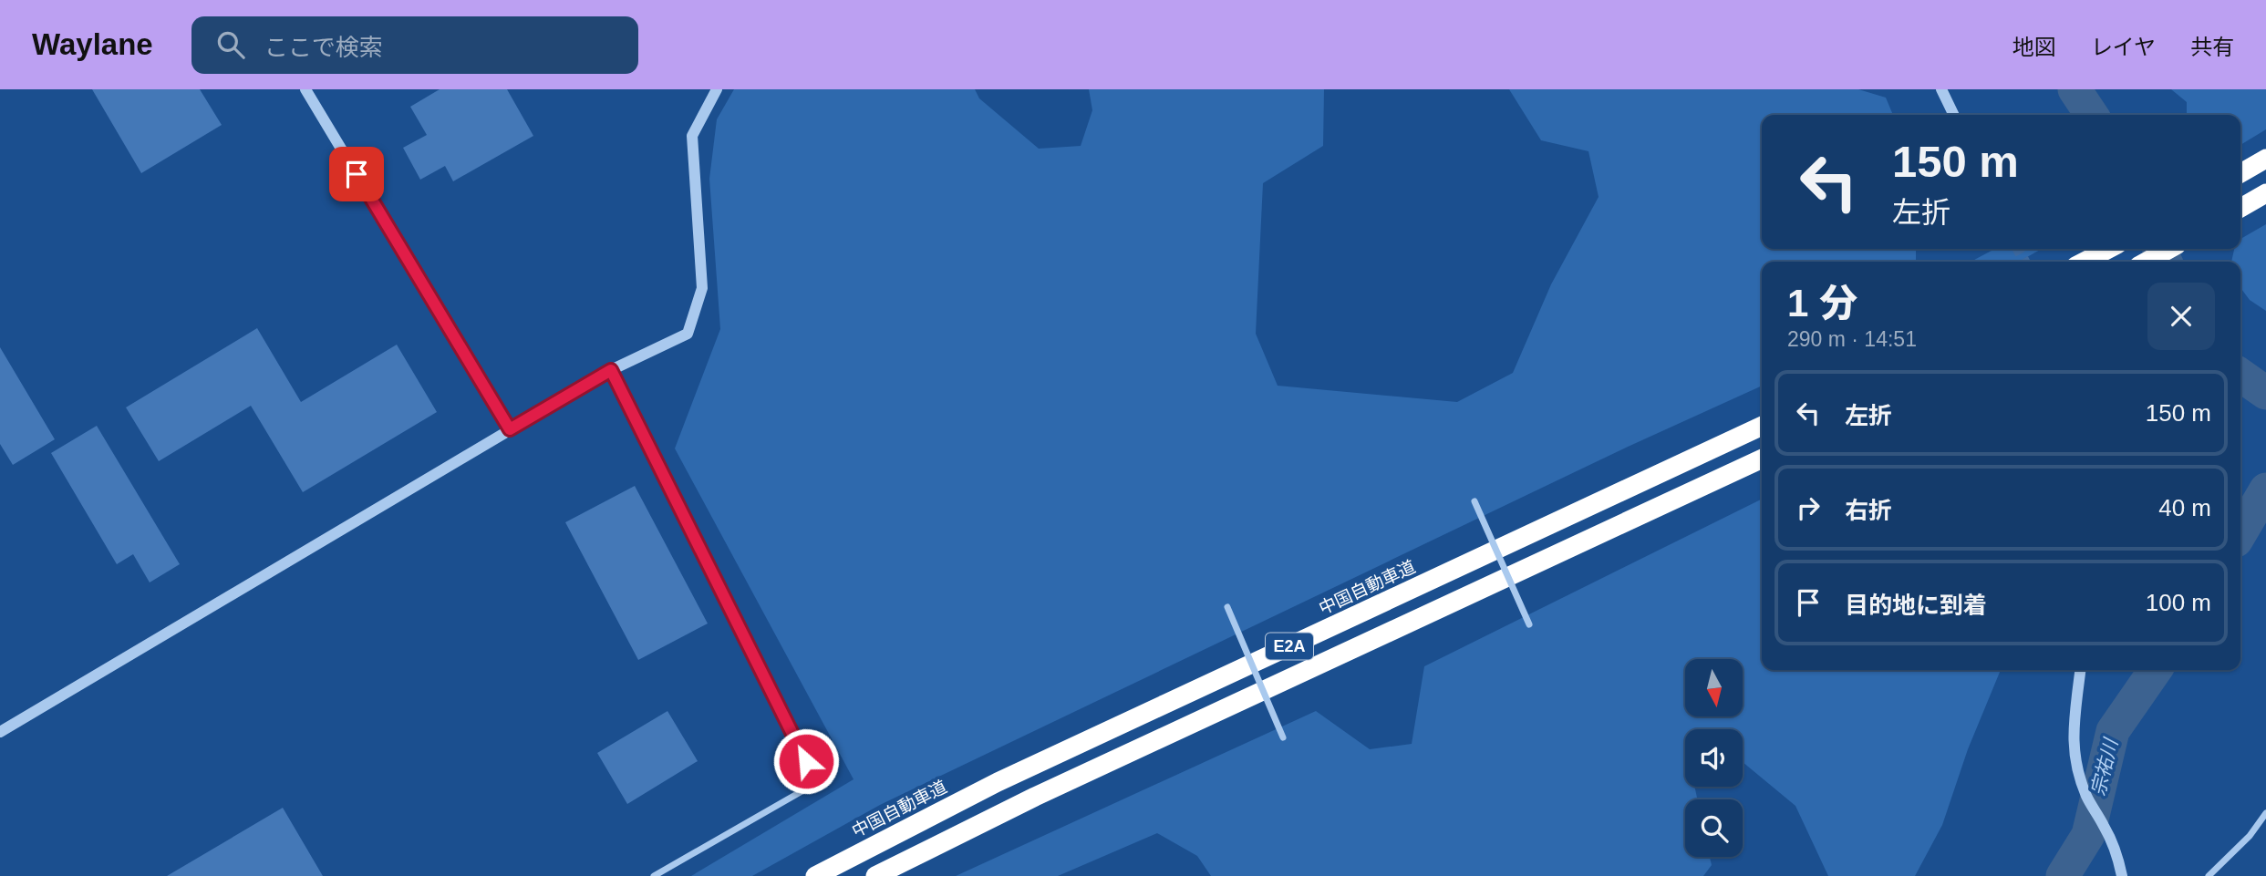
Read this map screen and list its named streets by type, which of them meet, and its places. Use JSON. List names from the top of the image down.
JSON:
{
  "streets": {
    "highway": ["中国自動車道", "E2A"]
  },
  "water": ["宗祐川"],
  "north": "bottom",
  "page": {
    "header": "Waylane",
    "search": "ここで検索",
    "nav": ["地図", "レイヤ", "共有"],
    "turn": ["150 m", "左折"],
    "heading": ["1 分", "290 m · 14:51"],
    "list": [
      {
        "name": "左折",
        "value": "150 m"
      },
      {
        "name": "右折",
        "value": "40 m"
      },
      {
        "name": "目的地に到着",
        "value": "100 m"
      }
    ]
  }
}
